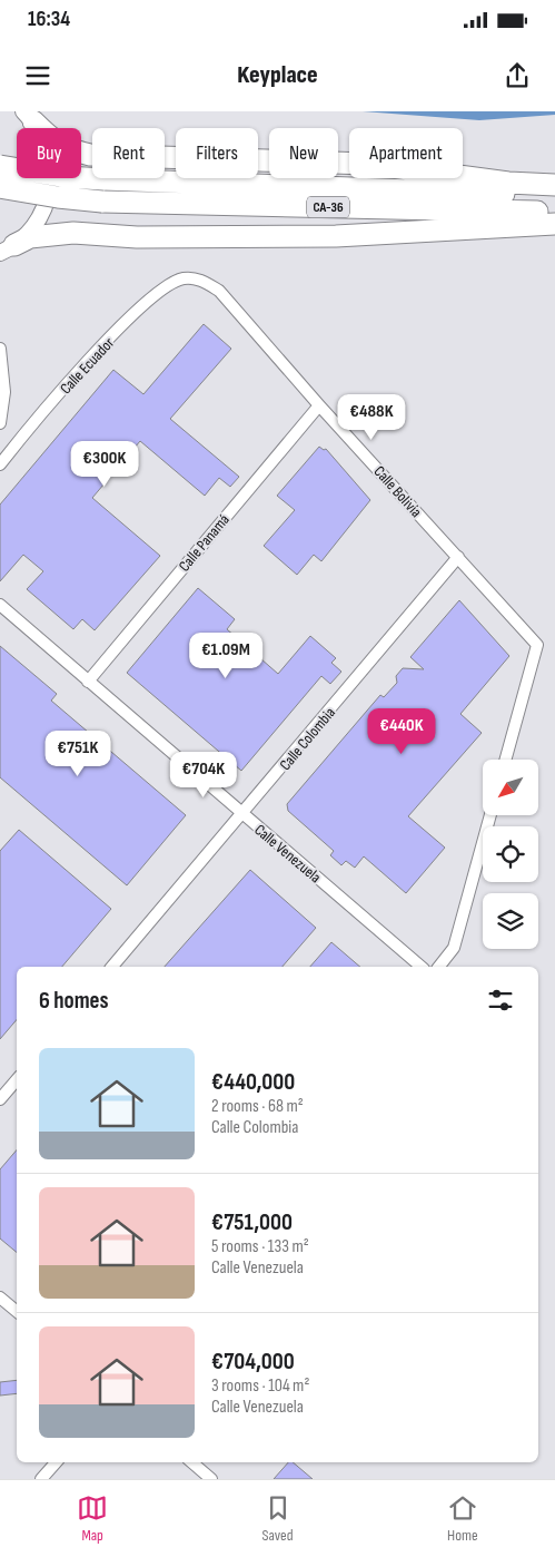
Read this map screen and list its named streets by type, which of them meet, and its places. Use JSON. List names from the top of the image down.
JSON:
{
  "streets": {
    "highway": ["CA-36"],
    "street": [
      "Calle Ecuador",
      "Calle Bolivia",
      "Calle Panamá",
      "Calle Colombia",
      "Calle Venezuela"
    ]
  },
  "crossings": [
    ["Calle Ecuador", "Calle Bolivia"],
    ["Calle Bolivia", "Calle Panamá"],
    ["Calle Bolivia", "Calle Colombia"],
    ["Calle Panamá", "Calle Venezuela"],
    ["Calle Colombia", "Calle Venezuela"]
  ],
  "north": "bottom left",
  "page": {
    "status": "16:34",
    "header": "Keyplace",
    "chip": [
      "Buy",
      "Rent",
      "Filters",
      "New",
      "Apartment"
    ],
    "price": [
      "€488K",
      "€300K",
      "€1.09M",
      "€440K",
      "€751K",
      "€704K"
    ],
    "heading": "6 homes",
    "list": [
      {
        "name": "€440,000",
        "note": "2 rooms · 68 m² · Calle Colombia"
      },
      {
        "name": "€751,000",
        "note": "5 rooms · 133 m² · Calle Venezuela"
      },
      {
        "name": "€704,000",
        "note": "3 rooms · 104 m² · Calle Venezuela"
      }
    ],
    "tabs": ["Map", "Saved", "Home"]
  }
}
